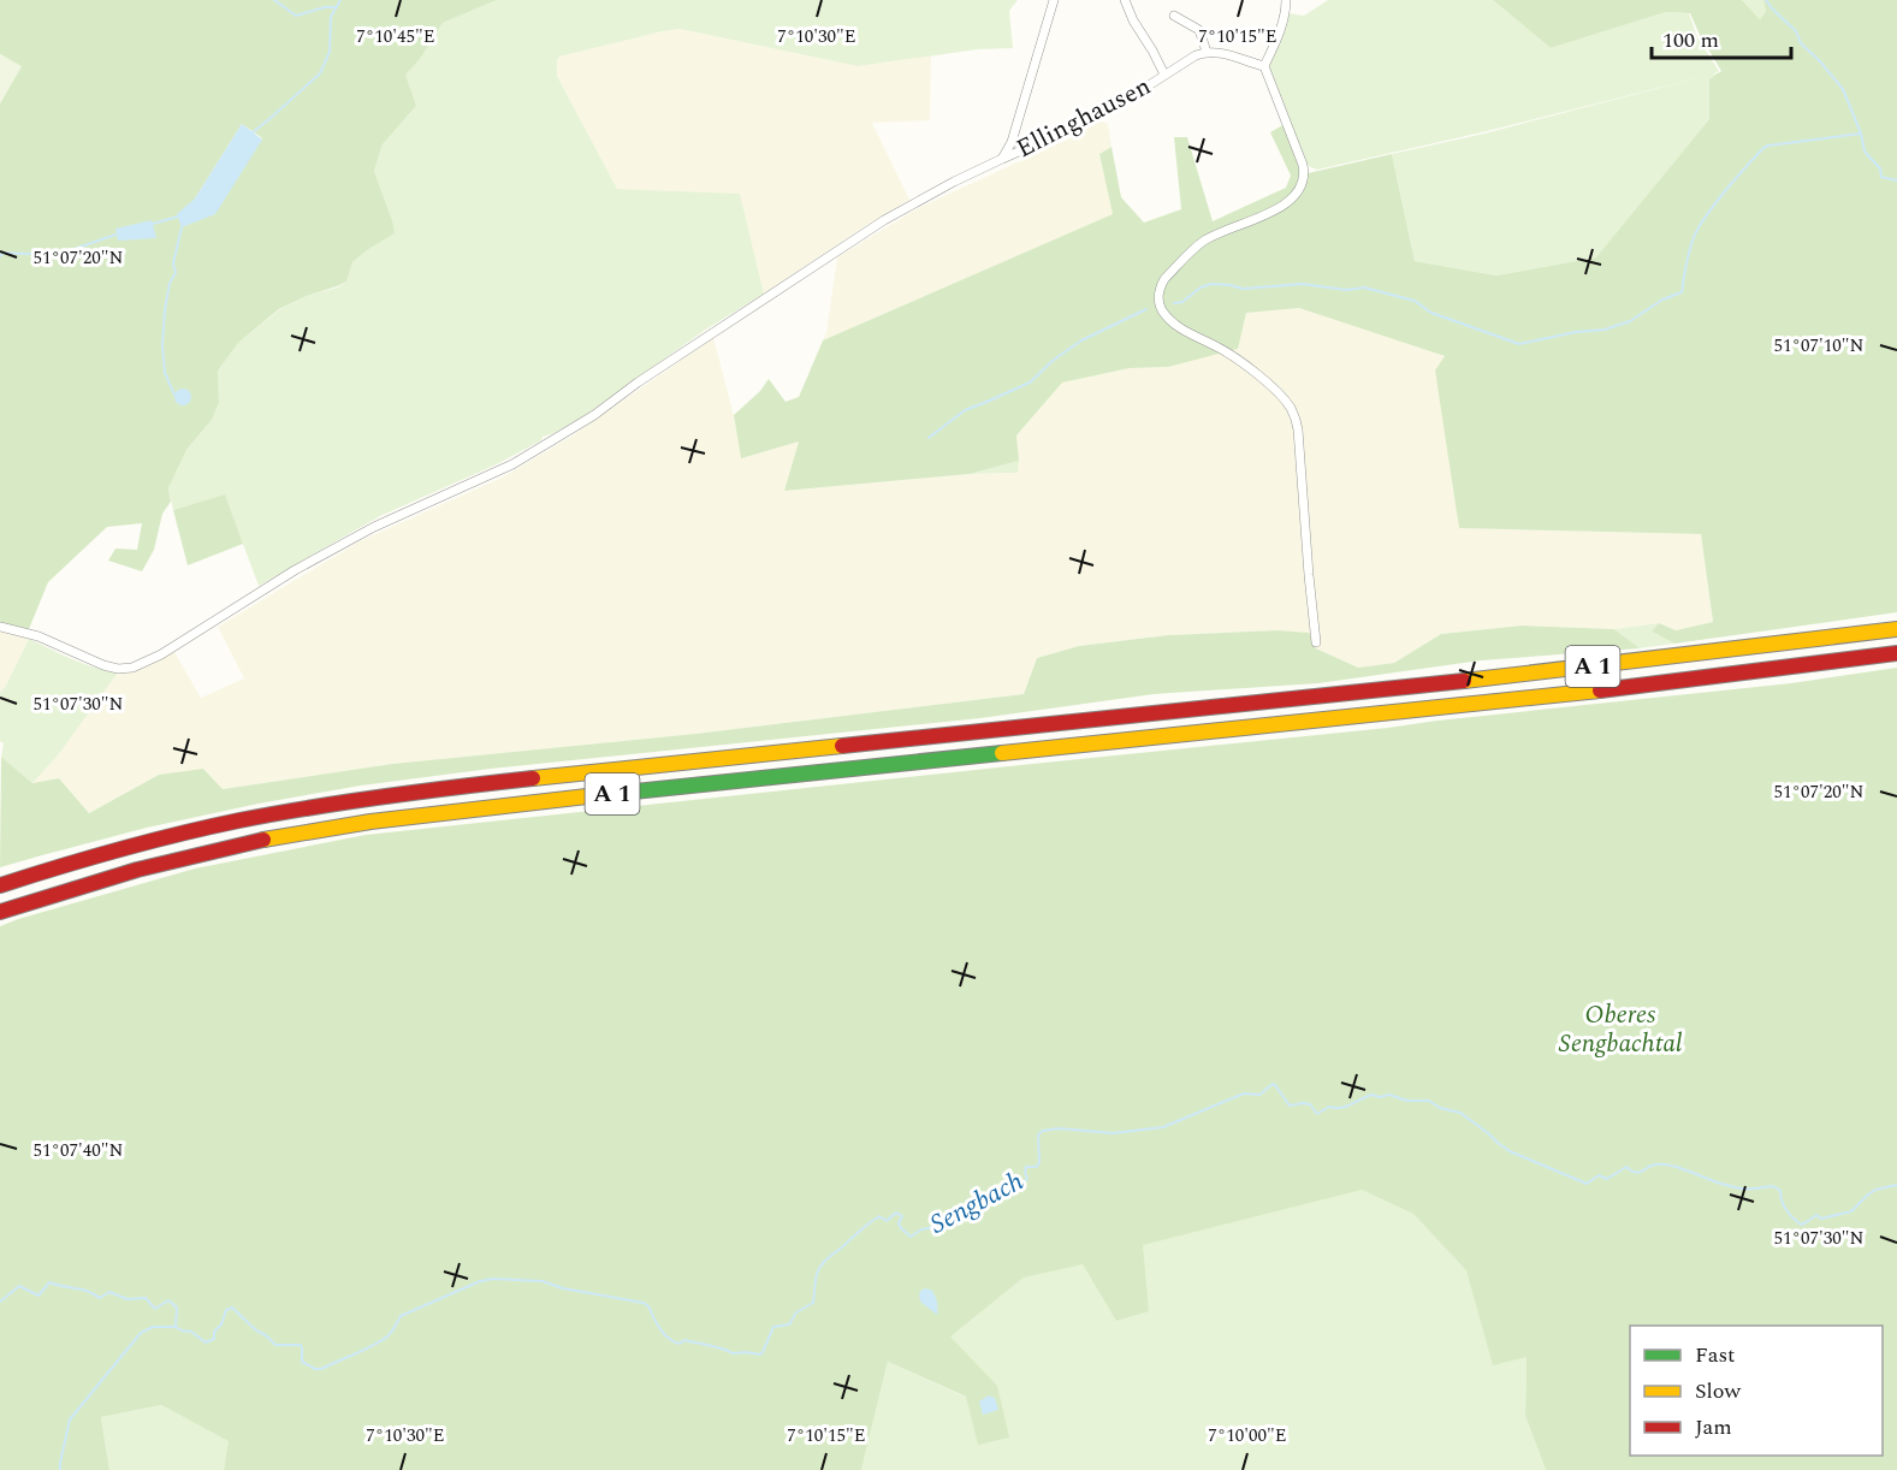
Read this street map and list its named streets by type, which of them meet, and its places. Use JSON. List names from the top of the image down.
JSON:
{
  "streets": {
    "highway": ["A 1"],
    "street": ["Ellinghausen"]
  },
  "water": ["Sengbach"],
  "parks": ["Oberes Sengbachtal"],
  "legend": ["Fast", "Slow", "Jam"],
  "scale_bar": "100 m",
  "coordinates": [
    "7°10'45\"E",
    "7°10'30\"E",
    "7°10'15\"E",
    "51°07'20\"N",
    "51°07'10\"N",
    "51°07'30\"N",
    "51°07'40\"N",
    "7°10'00\"E"
  ]
}
